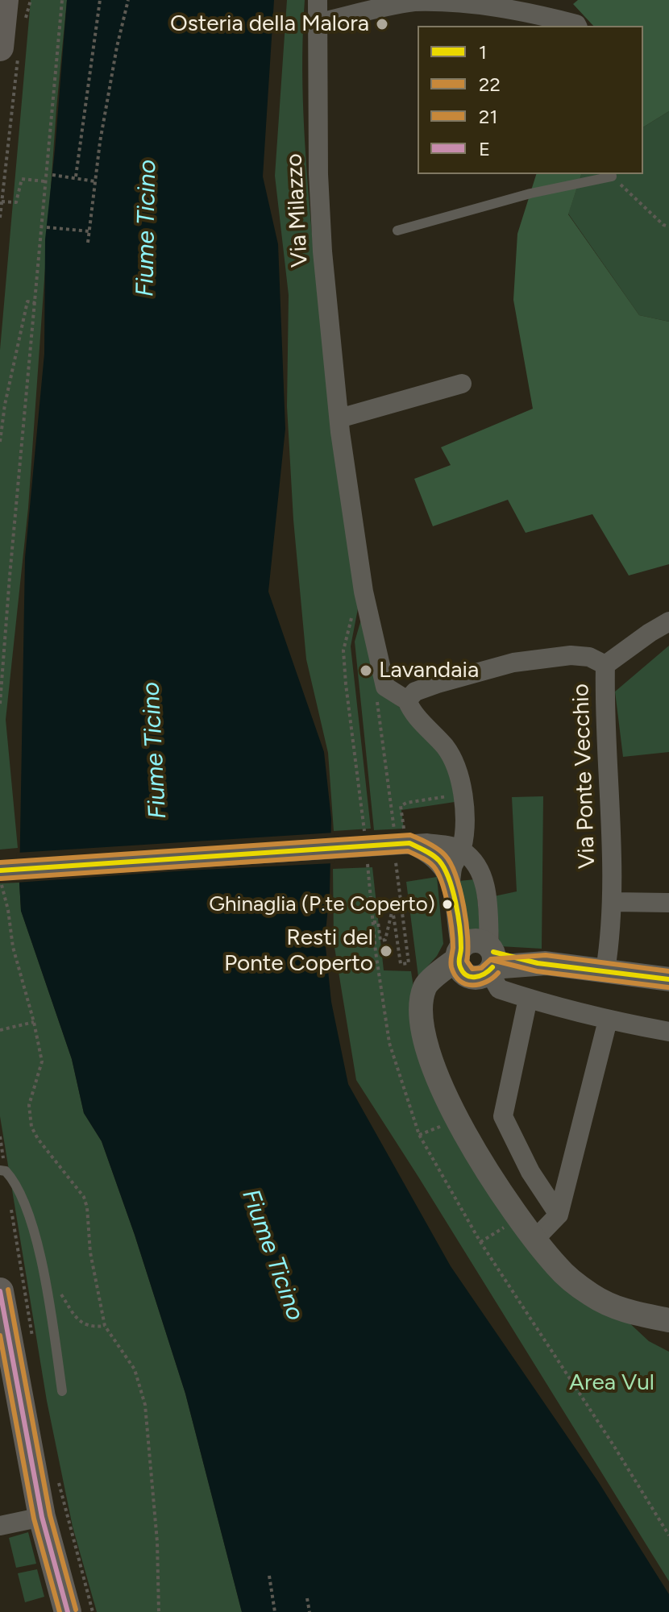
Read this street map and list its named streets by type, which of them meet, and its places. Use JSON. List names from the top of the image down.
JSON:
{
  "streets": {
    "street": ["Via Milazzo", "Via Ponte Vecchio"]
  },
  "crossings": [
    ["Via Milazzo", "Via Ponte Vecchio"]
  ],
  "water": ["Fiume Ticino"],
  "parks": ["Area Vul"],
  "places": [
    "Osteria della Malora",
    "Lavandaia",
    "Ghinaglia (P.te Coperto)",
    "Resti del Ponte Coperto"
  ],
  "lines": [
    "transit line 21",
    "transit line 1",
    "transit line 22",
    "transit line E"
  ],
  "legend": [
    "1",
    "22",
    "21",
    "E"
  ]
}
